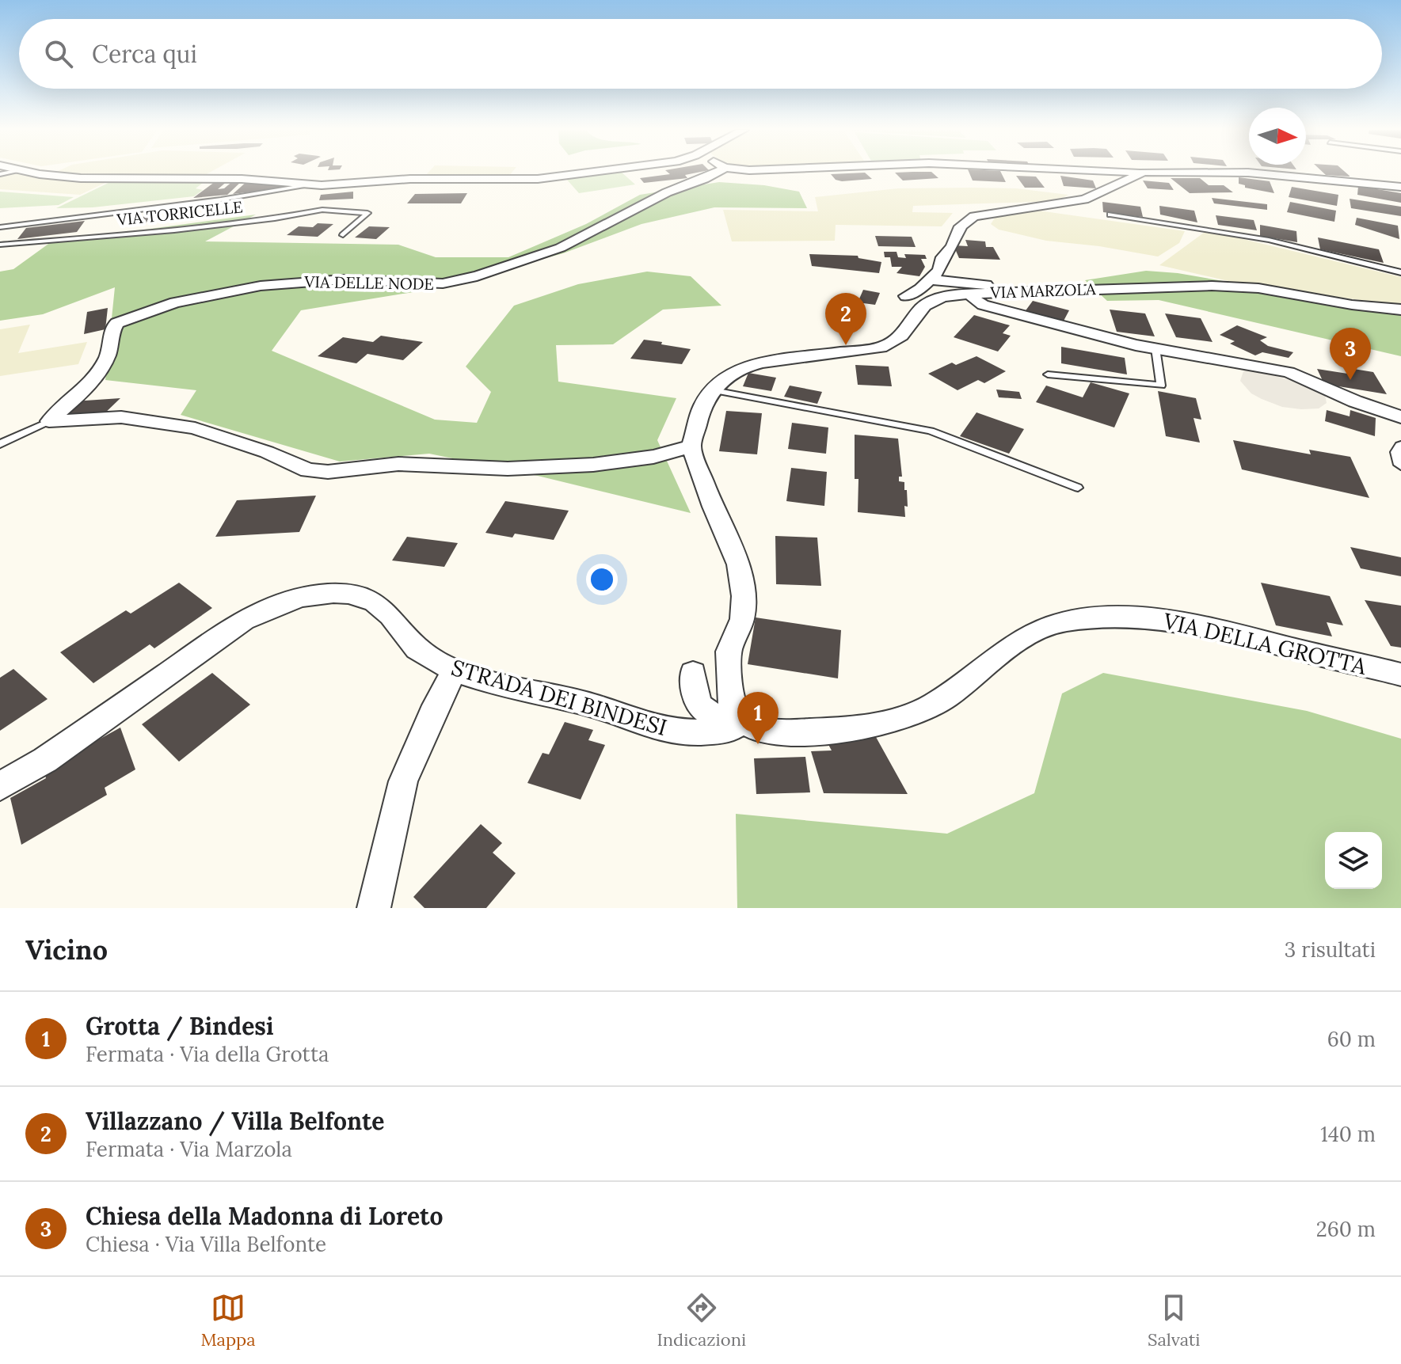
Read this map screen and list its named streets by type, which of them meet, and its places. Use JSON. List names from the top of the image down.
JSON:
{
  "streets": {
    "street": [
      "VIA TORRICELLE",
      "VIA DELLE NODE",
      "VIA MARZOLA",
      "VIA DELLA GROTTA",
      "STRADA DEI BINDESI"
    ]
  },
  "crossings": [
    ["VIA DELLE NODE", "VIA MARZOLA"],
    ["VIA DELLA GROTTA", "STRADA DEI BINDESI"]
  ],
  "north": "right",
  "page": {
    "search": "Cerca qui",
    "pins": ["2", "3", "1"],
    "heading": ["Vicino", "3 risultati"],
    "list": [
      {
        "mark": "1",
        "name": "Grotta / Bindesi",
        "note": "Fermata · Via della Grotta",
        "value": "60 m"
      },
      {
        "mark": "2",
        "name": "Villazzano / Villa Belfonte",
        "note": "Fermata · Via Marzola",
        "value": "140 m"
      },
      {
        "mark": "3",
        "name": "Chiesa della Madonna di Loreto",
        "note": "Chiesa · Via Villa Belfonte",
        "value": "260 m"
      }
    ],
    "nav": ["Mappa", "Indicazioni", "Salvati"]
  }
}
